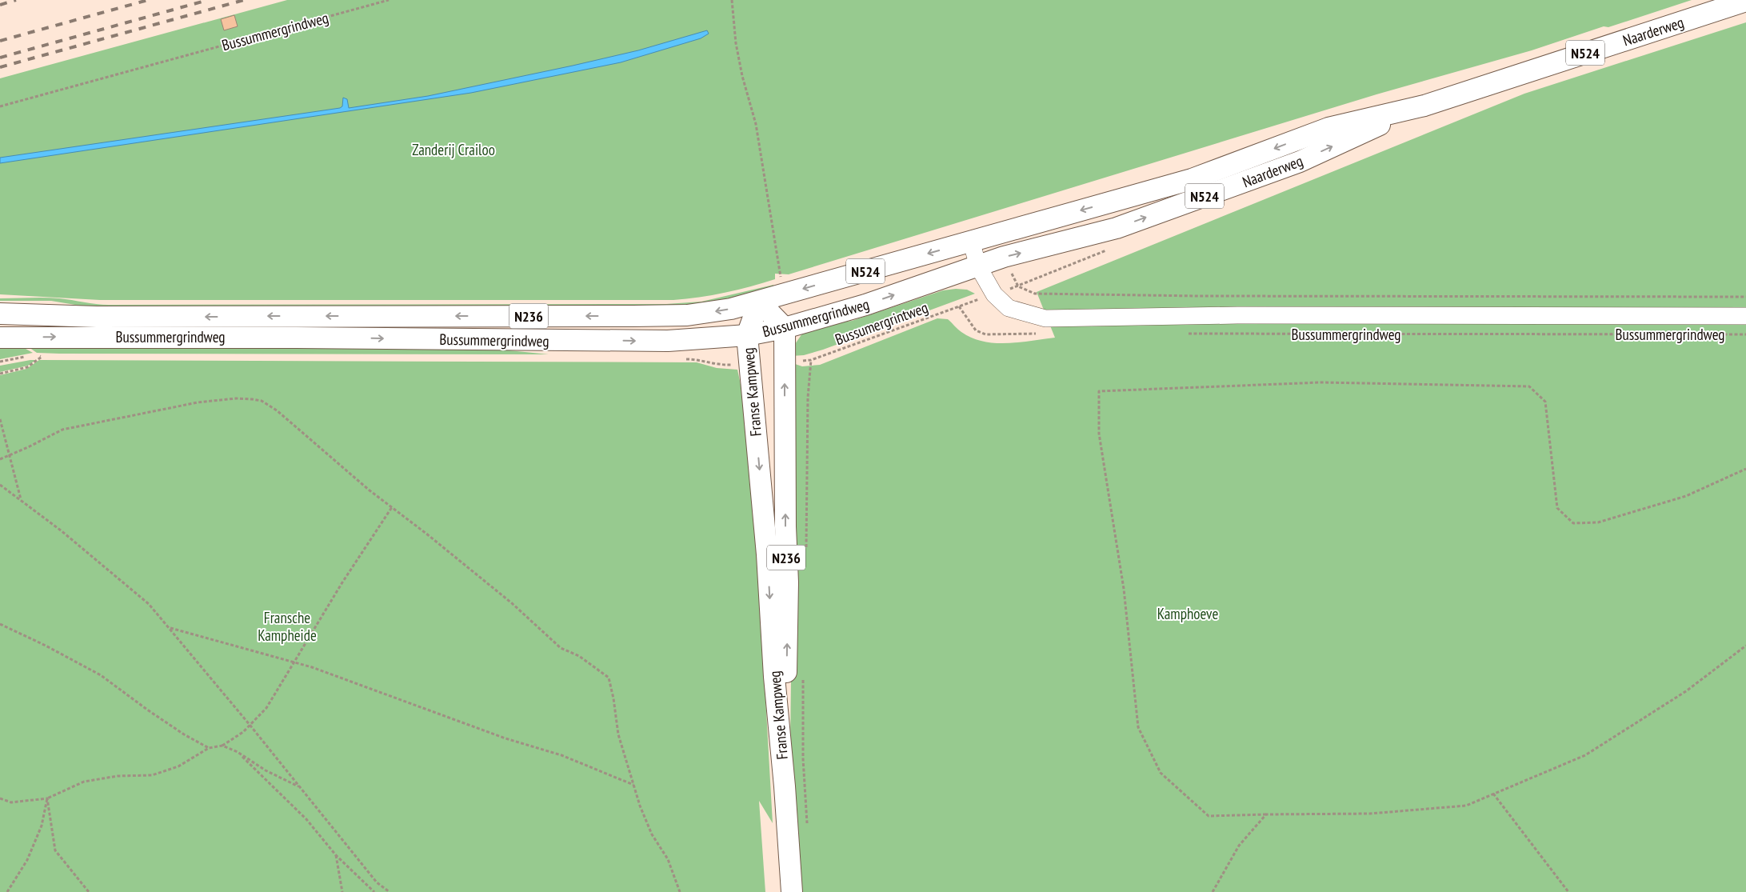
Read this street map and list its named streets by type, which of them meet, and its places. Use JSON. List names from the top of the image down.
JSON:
{
  "streets": {
    "main road": [
      "Bussummergrindweg",
      "Naarderweg",
      "N524",
      "N236",
      "Franse Kampweg"
    ],
    "path": ["Bussumergrintweg"]
  },
  "crossings": [
    ["Bussummergrindweg", "Naarderweg"],
    ["Bussummergrindweg", "Franse Kampweg"]
  ],
  "parks": ["Zanderij Crailoo", "Kamphoeve", "Fransche Kampheide"]
}
